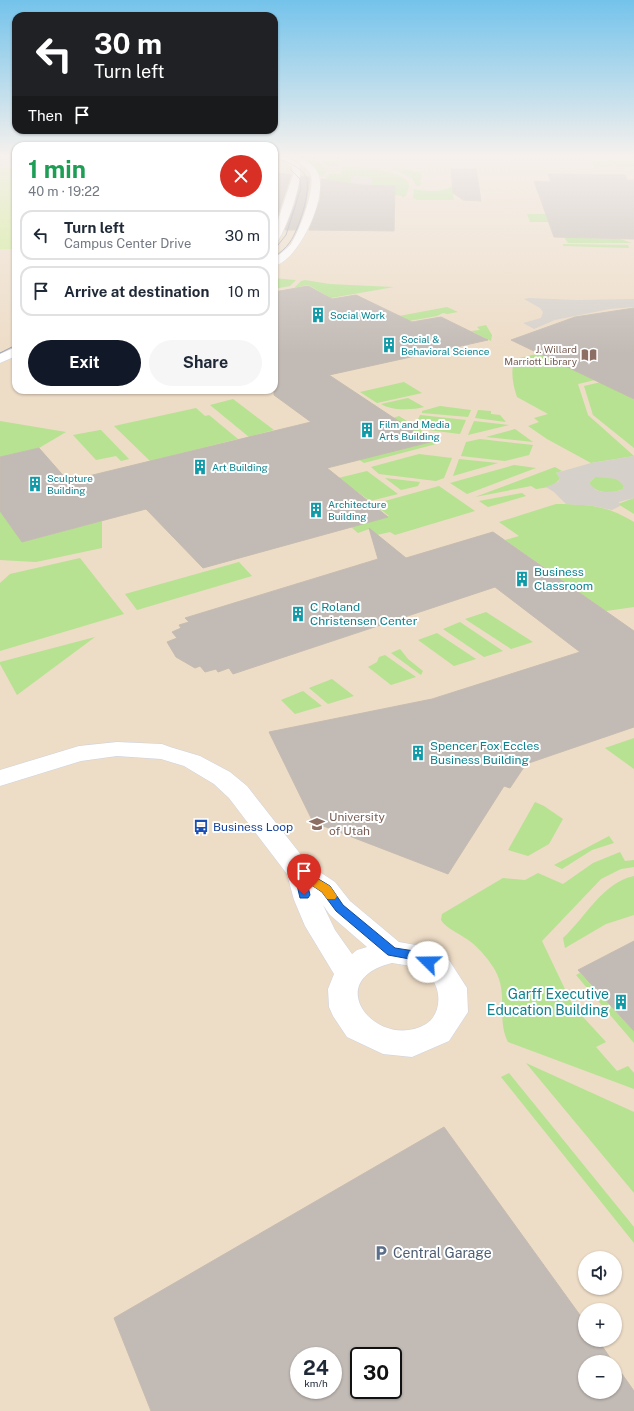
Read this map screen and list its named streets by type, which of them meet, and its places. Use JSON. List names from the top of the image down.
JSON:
{
  "places": {
    "building": [
      "Social Work",
      "Social & Behavioral Science",
      "Film and Media Arts Building",
      "Art Building",
      "Sculpture Building",
      "Architecture Building",
      "Business Classroom",
      "C Roland Christensen Center",
      "Spencer Fox Eccles Business Building",
      "Garff Executive Education Building"
    ],
    "library": ["J. Willard Marriott Library"],
    "school or university": ["University of Utah"],
    "bus stop": ["Business Loop"],
    "parking": ["Central Garage"]
  },
  "page": {
    "turn": ["30 m", "Turn left"],
    "then": "Then",
    "heading": ["1 min", "40 m · 19:22"],
    "list": [
      {
        "name": "Turn left",
        "note": "Campus Center Drive",
        "value": "30 m"
      },
      {
        "name": "Arrive at destination",
        "value": "10 m"
      }
    ],
    "buttons": ["Exit", "Share"],
    "map_buttons": ["+", "−"],
    "speed": "24 km/h",
    "limit": "30"
  }
}
